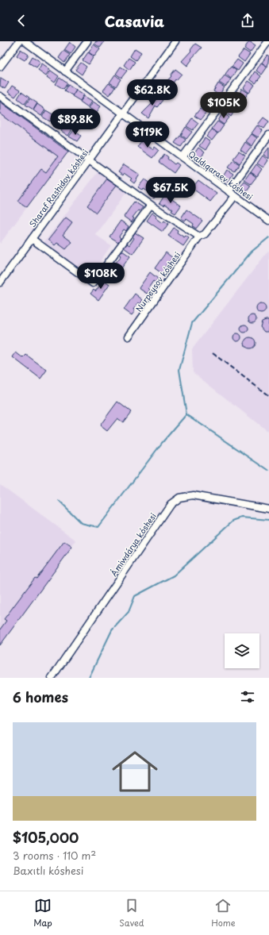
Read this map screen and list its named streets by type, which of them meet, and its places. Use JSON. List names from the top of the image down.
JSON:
{
  "streets": {
    "street": [
      "Qaldıqaraev kóshesi",
      "Sharaf Rashidov kóshesi",
      "Nurpeysov kóshesi",
      "Ámiwdárya kóshesi"
    ]
  },
  "crossings": [
    ["Qaldıqaraev kóshesi", "Sharaf Rashidov kóshesi"],
    ["Qaldıqaraev kóshesi", "Nurpeysov kóshesi"]
  ],
  "page": {
    "header": "Casavia",
    "price": [
      "$62.8K",
      "$105K",
      "$89.8K",
      "$119K",
      "$67.5K",
      "$108K"
    ],
    "heading": "6 homes",
    "list": [
      {
        "name": "$105,000",
        "note": "3 rooms · 110 m² · Baxıtlı kóshesi"
      }
    ],
    "tabs": ["Map", "Saved", "Home"]
  }
}
